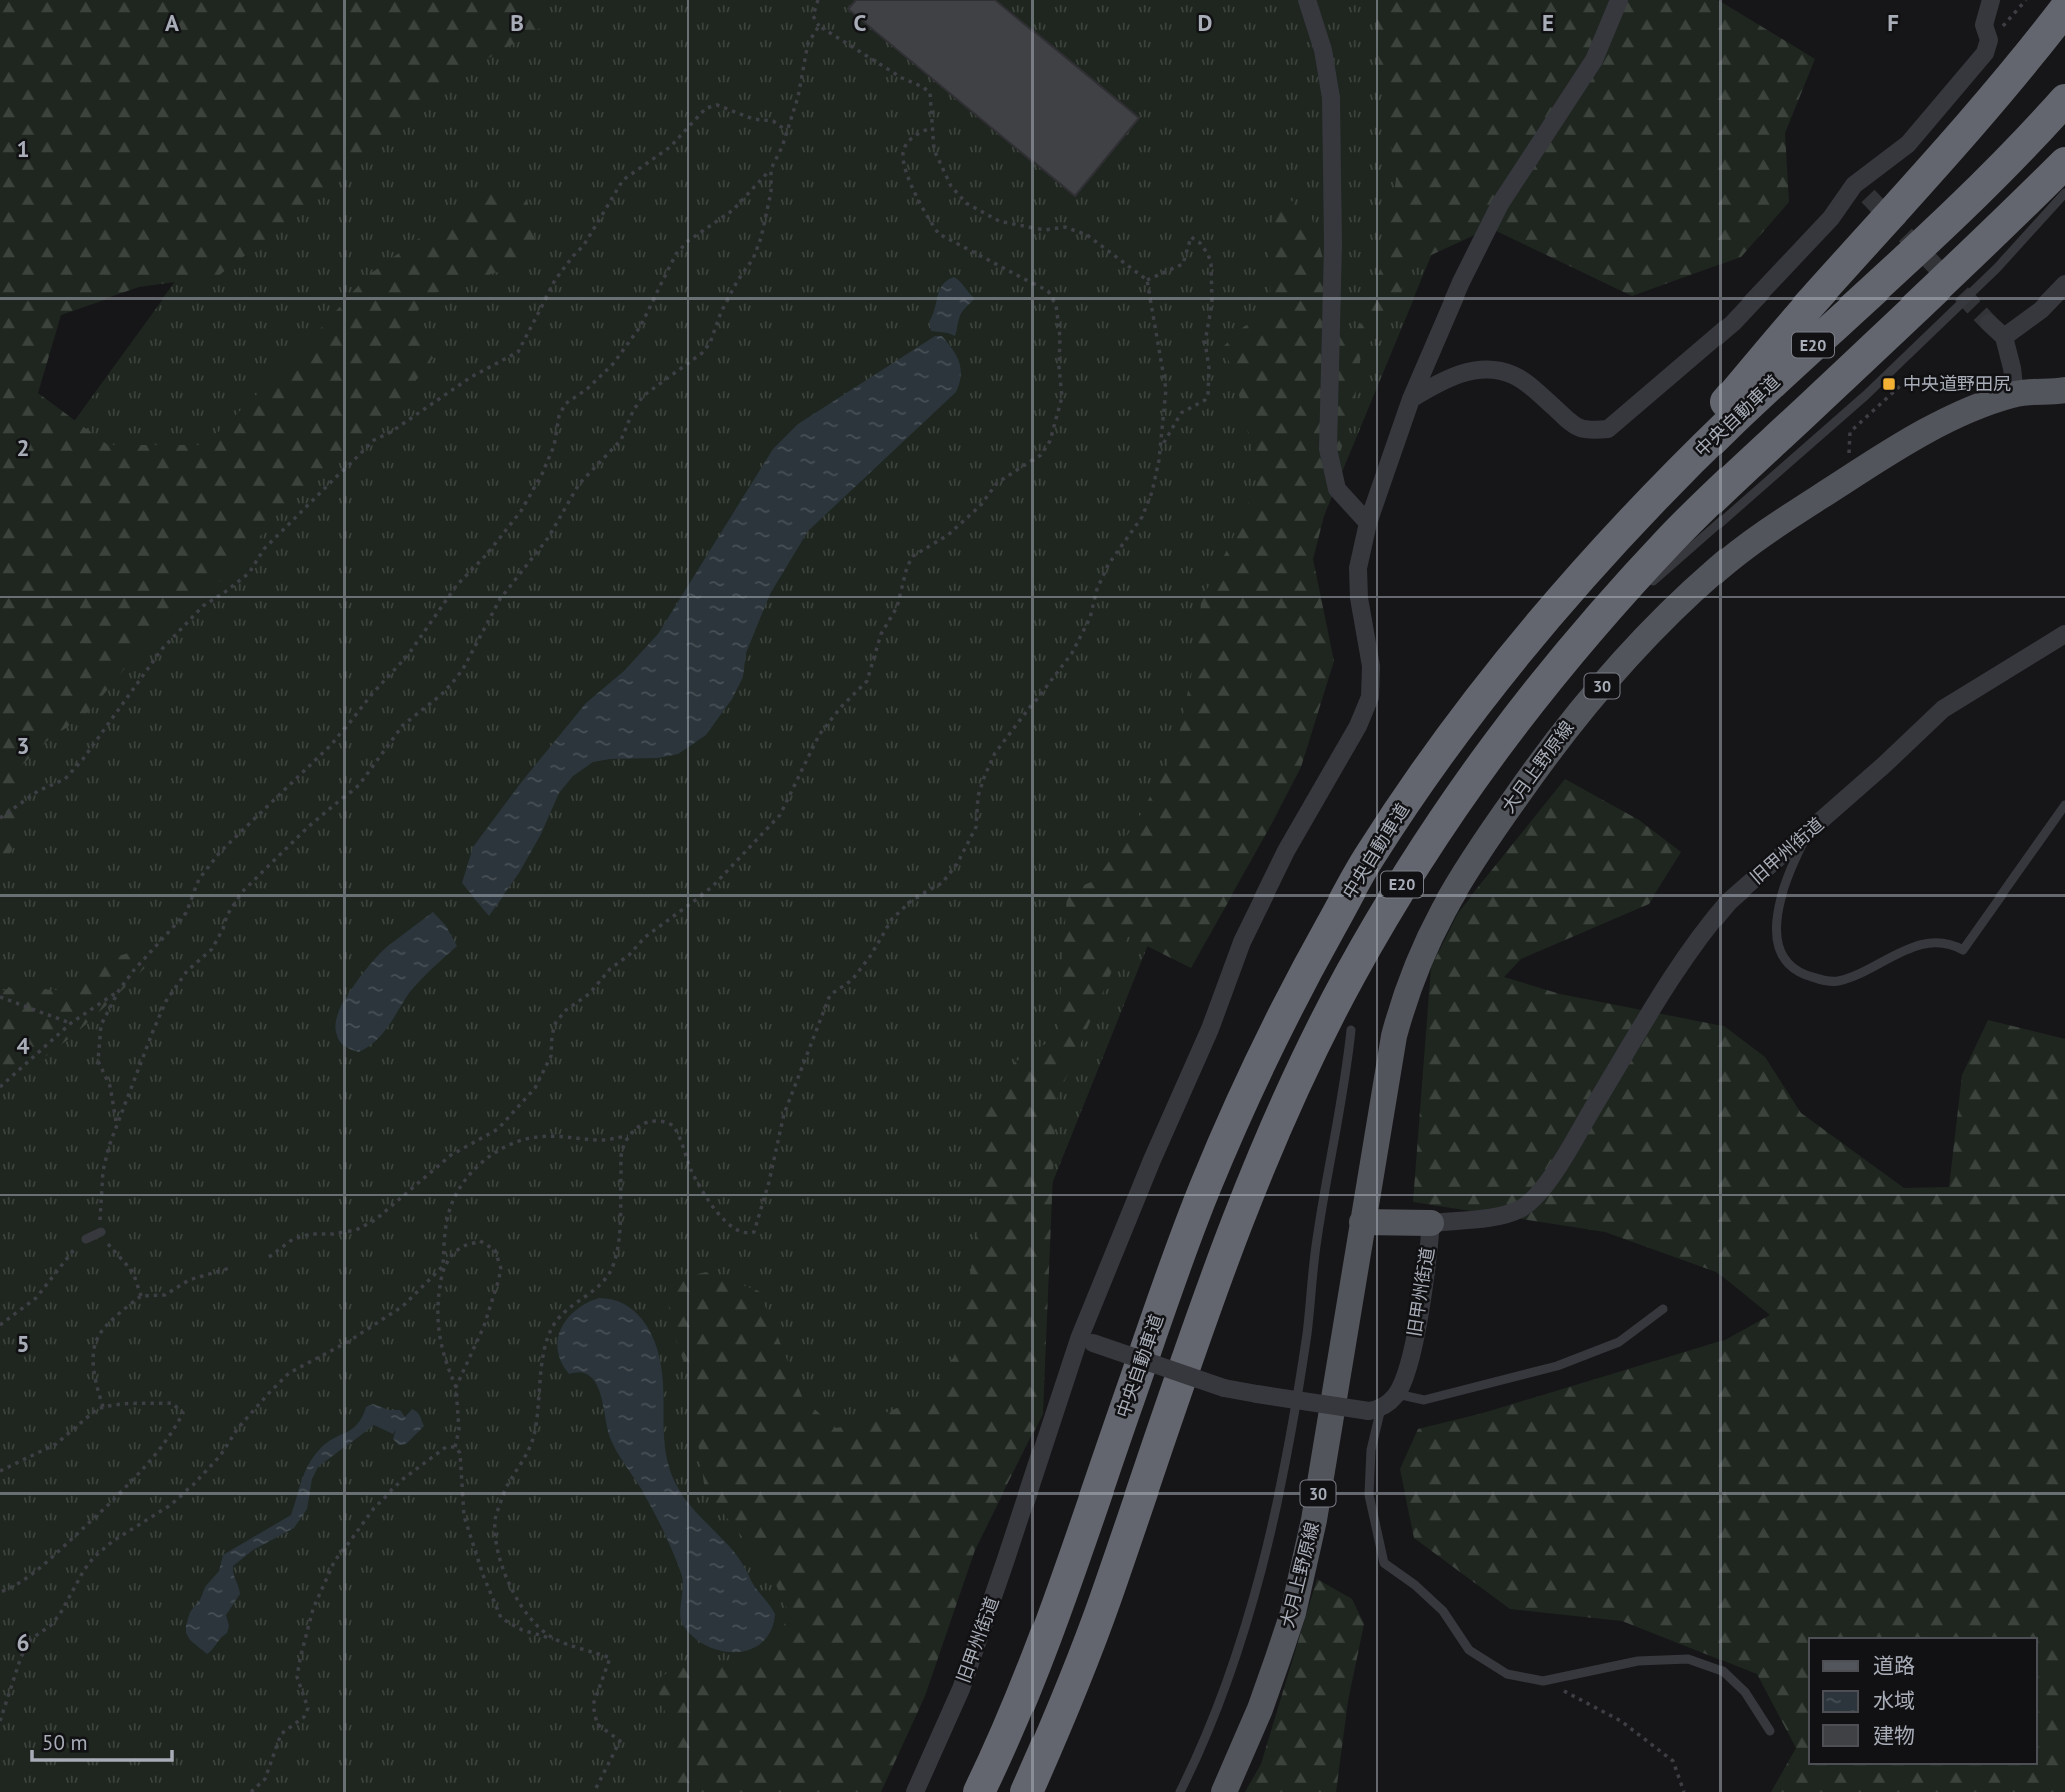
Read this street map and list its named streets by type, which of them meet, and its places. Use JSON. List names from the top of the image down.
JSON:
{
  "streets": {
    "highway": ["E20", "中央自動車道"],
    "main road": ["30", "大月上野原線"],
    "street": ["旧甲州街道"]
  },
  "places": {
    "transit": ["中央道野田尻"]
  },
  "legend": ["道路", "水域", "建物"],
  "scale_bar": "50 m",
  "grid": {
    "columns": [
      "A",
      "B",
      "C",
      "D",
      "E",
      "F"
    ],
    "rows": [
      "1",
      "2",
      "3",
      "4",
      "5",
      "6"
    ]
  }
}
